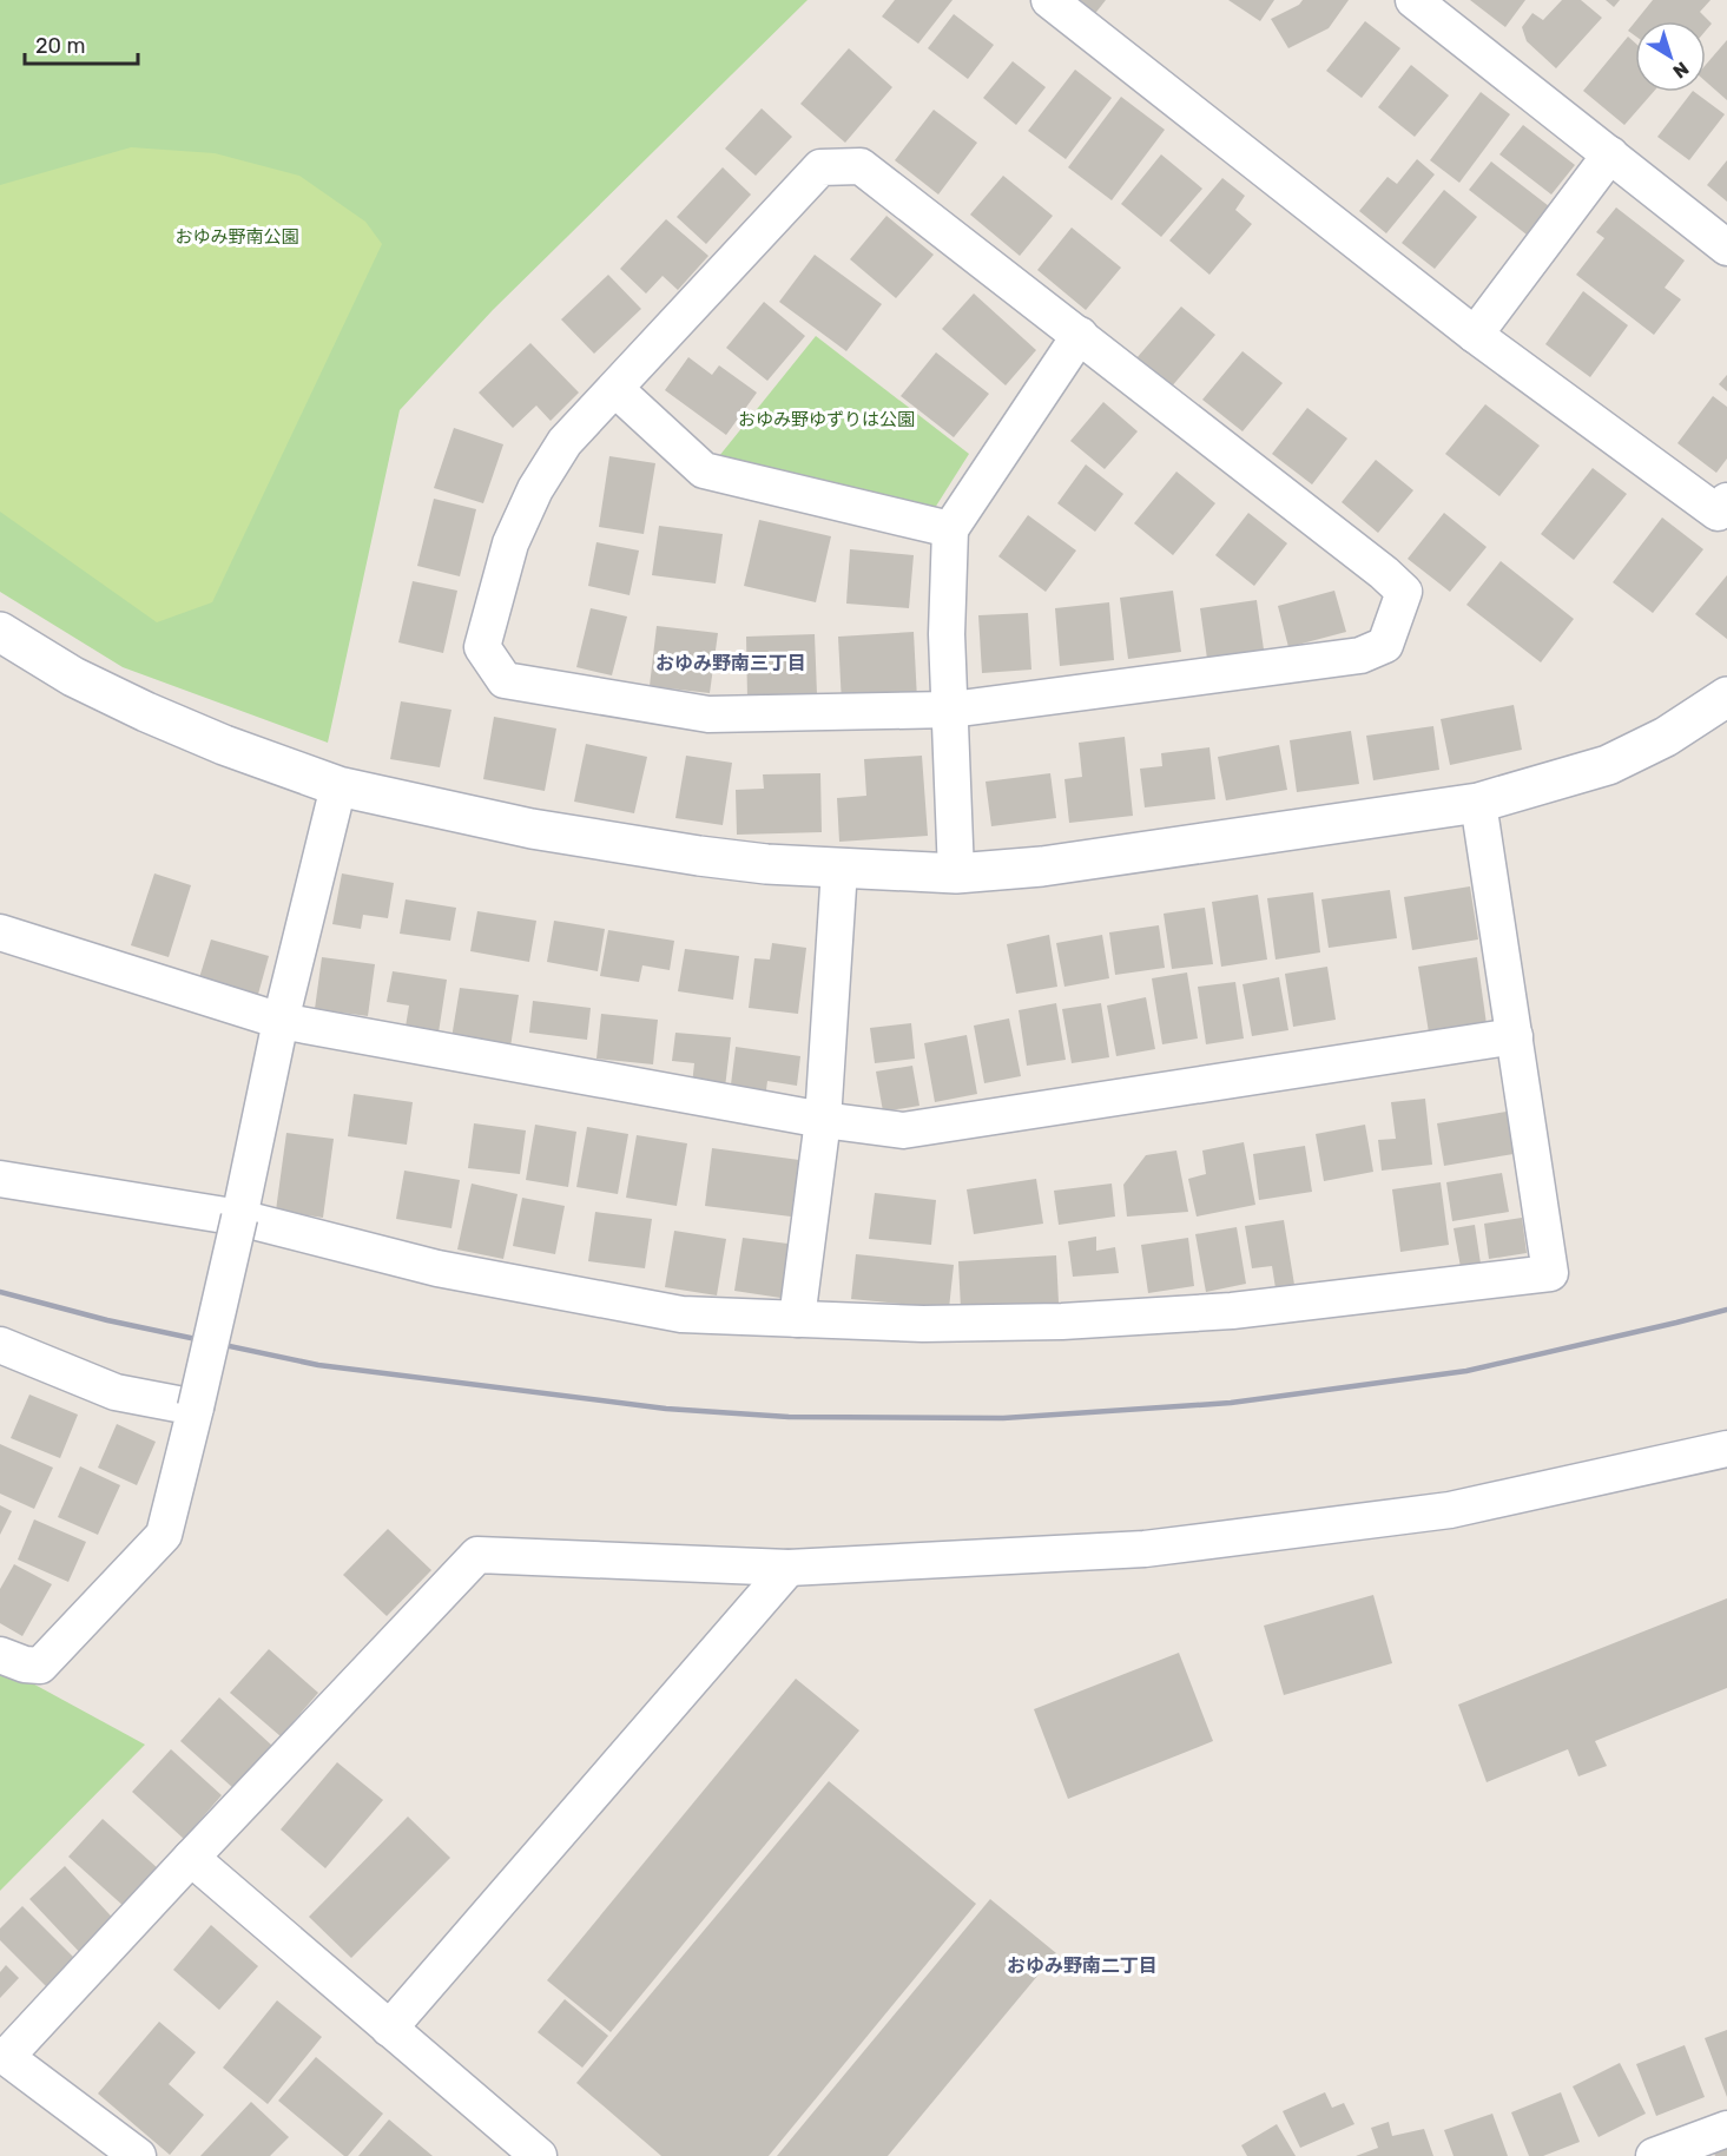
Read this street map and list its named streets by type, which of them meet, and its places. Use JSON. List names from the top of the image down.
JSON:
{
  "districts": ["おゆみ野南三丁目", "おゆみ野南二丁目"],
  "parks": ["おゆみ野南公園", "おゆみ野ゆずりは公園"],
  "scale_bar": "20 m",
  "north": "bottom right"
}
